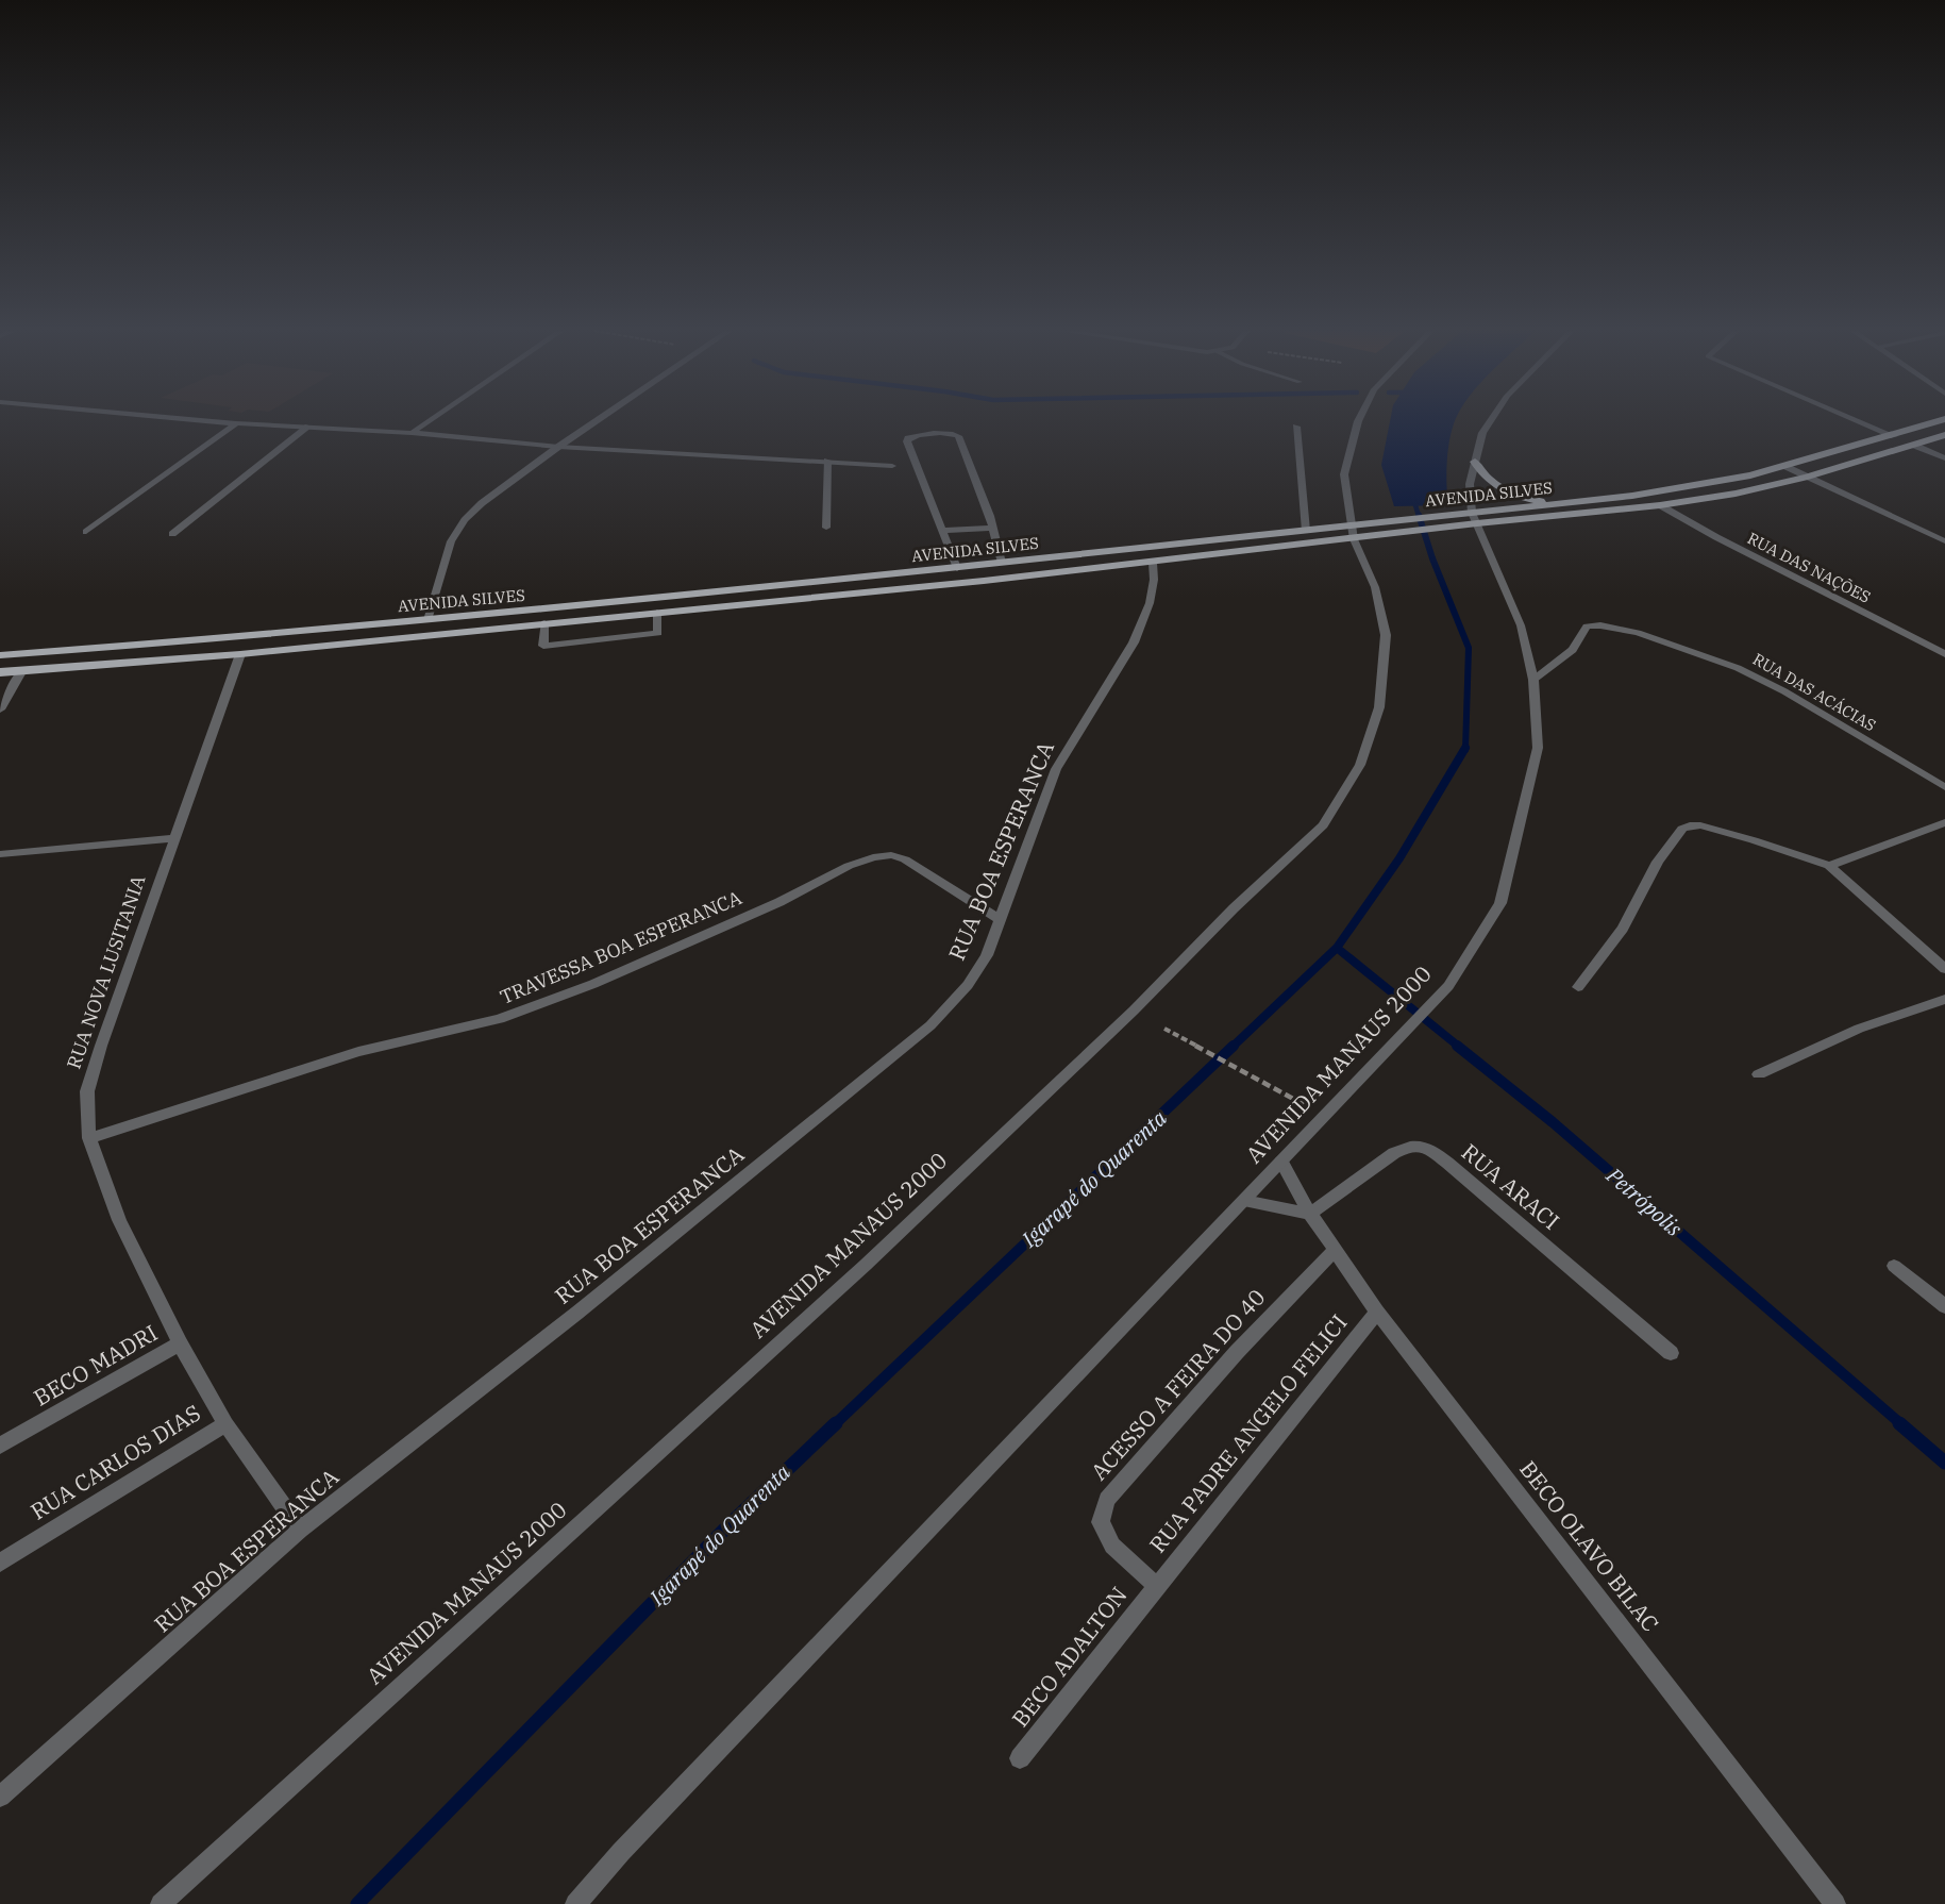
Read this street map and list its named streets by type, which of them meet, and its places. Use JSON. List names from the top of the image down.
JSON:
{
  "streets": {
    "main road": ["AVENIDA SILVES"],
    "street": [
      "RUA DAS NAÇÕES",
      "RUA DAS ACÁCIAS",
      "RUA BOA ESPERANCA",
      "TRAVESSA BOA ESPERANCA",
      "RUA NOVA LUSITANIA",
      "AVENIDA MANAUS 2000",
      "RUA ARACI",
      "BECO MADRI",
      "ACESSO A FEIRA DO 40",
      "RUA PADRE ANGELO FELICI",
      "RUA CARLOS DIAS",
      "BECO OLAVO BILAC",
      "BECO ADALTON"
    ]
  },
  "crossings": [
    ["AVENIDA SILVES", "RUA DAS NAÇÕES"],
    ["AVENIDA SILVES", "RUA BOA ESPERANCA"],
    ["AVENIDA SILVES", "RUA NOVA LUSITANIA"],
    ["AVENIDA SILVES", "AVENIDA MANAUS 2000"],
    ["RUA DAS ACÁCIAS", "AVENIDA MANAUS 2000"],
    ["RUA BOA ESPERANCA", "TRAVESSA BOA ESPERANCA"],
    ["RUA BOA ESPERANCA", "RUA NOVA LUSITANIA"],
    ["TRAVESSA BOA ESPERANCA", "RUA NOVA LUSITANIA"],
    ["RUA NOVA LUSITANIA", "BECO MADRI"],
    ["RUA NOVA LUSITANIA", "RUA CARLOS DIAS"],
    ["AVENIDA MANAUS 2000", "BECO OLAVO BILAC"],
    ["RUA ARACI", "BECO OLAVO BILAC"],
    ["ACESSO A FEIRA DO 40", "RUA PADRE ANGELO FELICI"],
    ["ACESSO A FEIRA DO 40", "BECO OLAVO BILAC"],
    ["ACESSO A FEIRA DO 40", "BECO ADALTON"],
    ["RUA PADRE ANGELO FELICI", "BECO OLAVO BILAC"],
    ["RUA PADRE ANGELO FELICI", "BECO ADALTON"]
  ],
  "water": ["Igarapé do Quarenta", "Petrópolis"]
}
